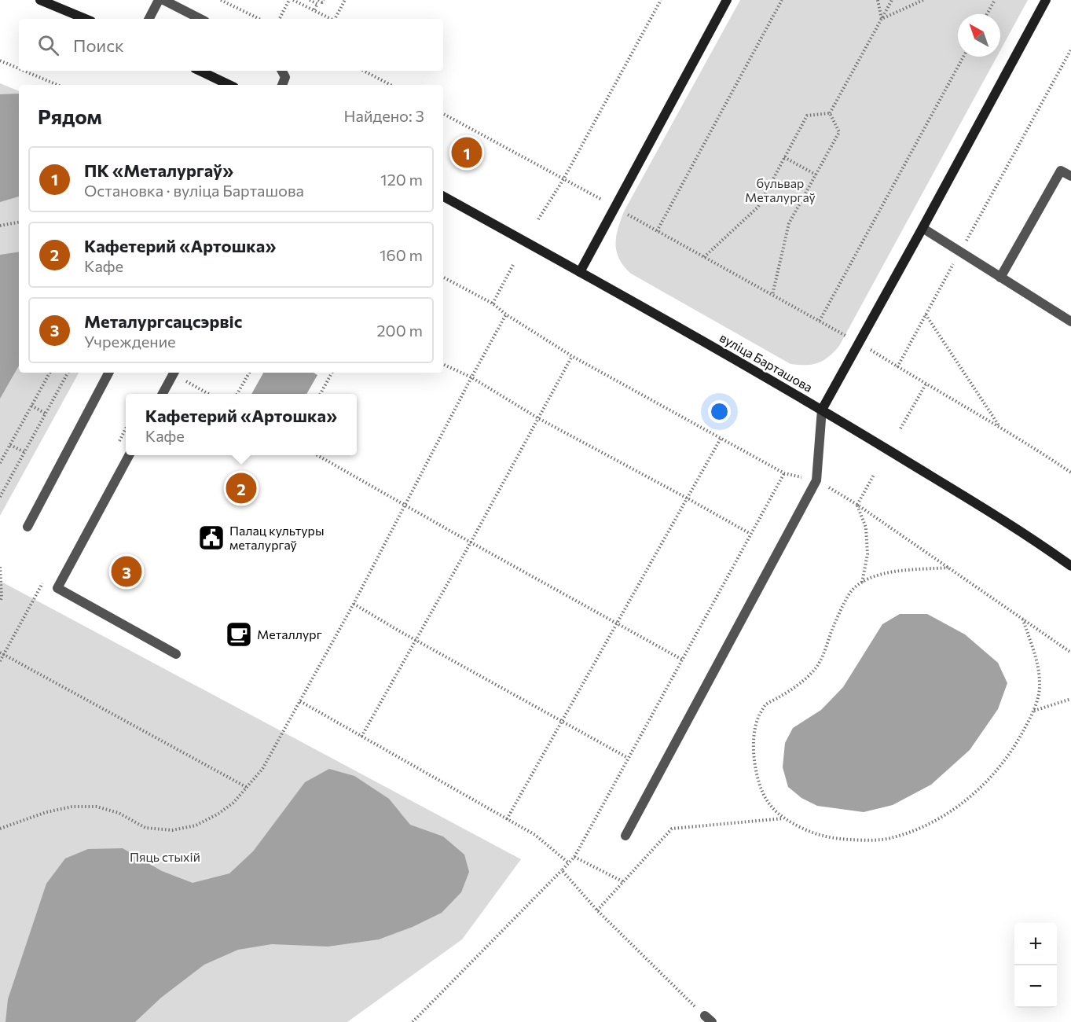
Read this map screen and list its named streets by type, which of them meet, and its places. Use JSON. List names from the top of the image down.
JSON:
{
  "streets": {
    "main road": ["вуліца Барташова"]
  },
  "parks": ["бульвар Металургаў", "Пяць стыхій"],
  "places": {
    "public building": ["Палац культуры металургаў"],
    "cafe": ["Металлург"]
  },
  "north": "top left",
  "page": {
    "search": "Поиск",
    "heading": ["Рядом", "Найдено: 3"],
    "pins": ["1", "2", "3"],
    "list": [
      {
        "mark": "1",
        "name": "ПК «Металургаў»",
        "note": "Остановка · вуліца Барташова",
        "value": "120 m"
      },
      {
        "mark": "2",
        "name": "Кафетерий «Артошка»",
        "note": "Кафе",
        "value": "160 m"
      },
      {
        "mark": "3",
        "name": "Металургсацсэрвіс",
        "note": "Учреждение",
        "value": "200 m"
      }
    ],
    "popup": ["Кафетерий «Артошка»", "Кафе"],
    "map_buttons": ["+", "−"]
  }
}
